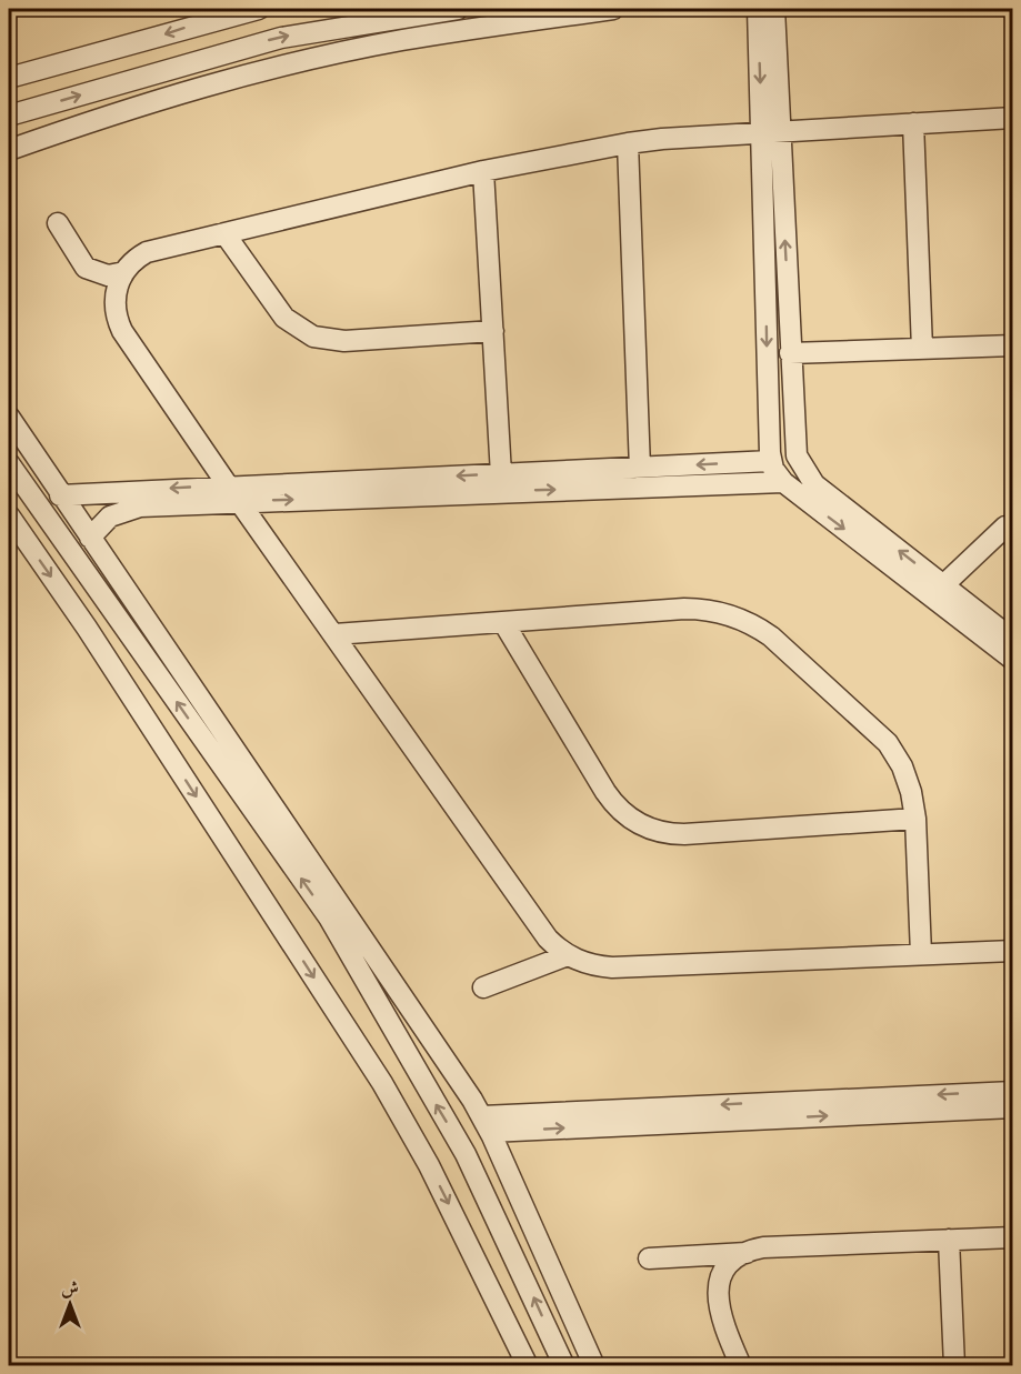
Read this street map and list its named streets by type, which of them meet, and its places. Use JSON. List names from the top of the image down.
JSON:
{
  "north": "top"
}
